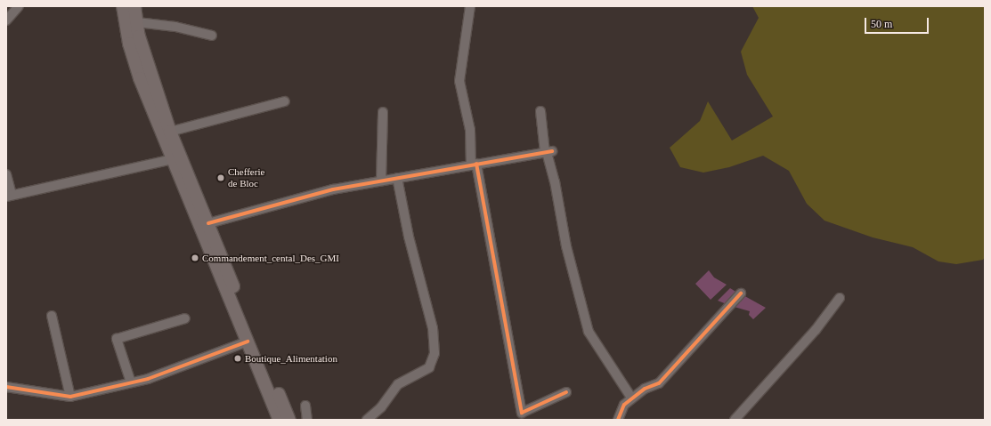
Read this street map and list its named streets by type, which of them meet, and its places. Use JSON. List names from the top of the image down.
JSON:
{
  "places": ["Chefferie de Bloc", "Commandement_cental_Des_GMI", "Boutique_Alimentation"],
  "scale_bar": "50 m"
}
